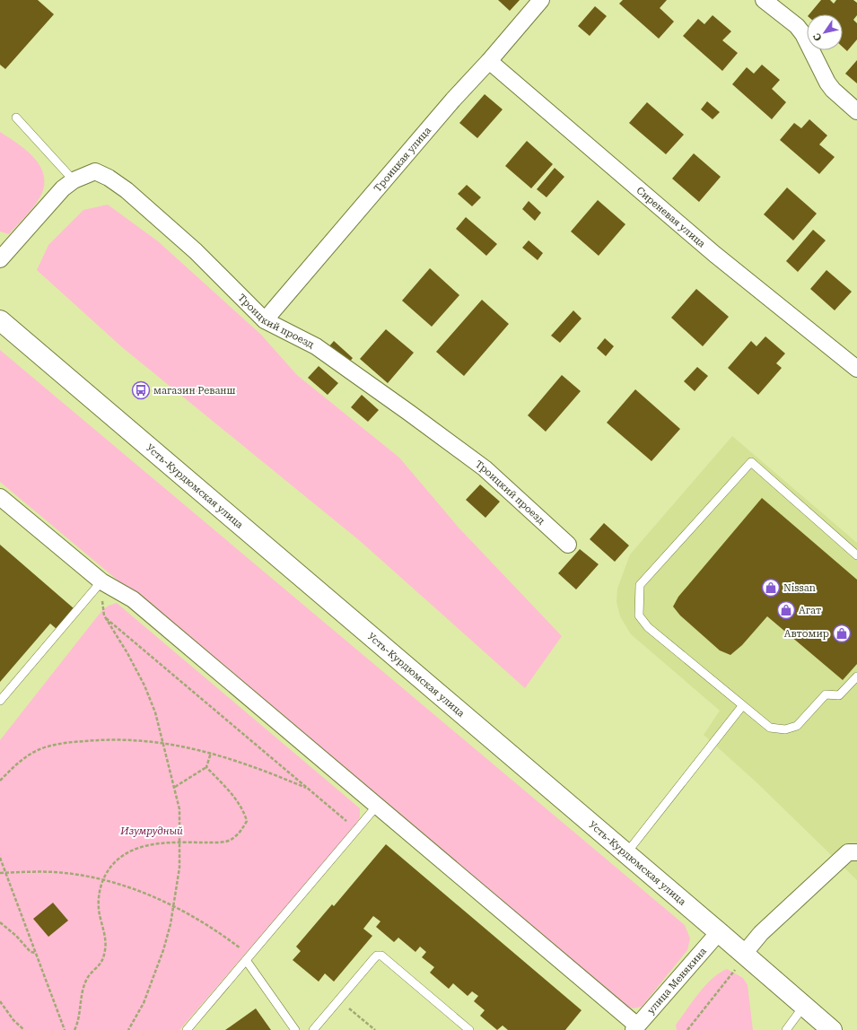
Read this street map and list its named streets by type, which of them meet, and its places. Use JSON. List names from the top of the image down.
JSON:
{
  "streets": {
    "main road": ["Усть-Курдюмская улица"],
    "street": [
      "Троицкая улица",
      "Сиреневая улица",
      "Троицкий проезд",
      "улица Менякина"
    ]
  },
  "crossings": [
    ["Троицкая улица", "Сиреневая улица"],
    ["Троицкая улица", "Троицкий проезд"],
    ["Усть-Курдюмская улица", "улица Менякина"]
  ],
  "parks": ["Изумрудный"],
  "places": {
    "bus stop": ["магазин Реванш"],
    "shop": ["Nissan", "Агат", "Автомир"]
  },
  "north": "bottom left"
}
